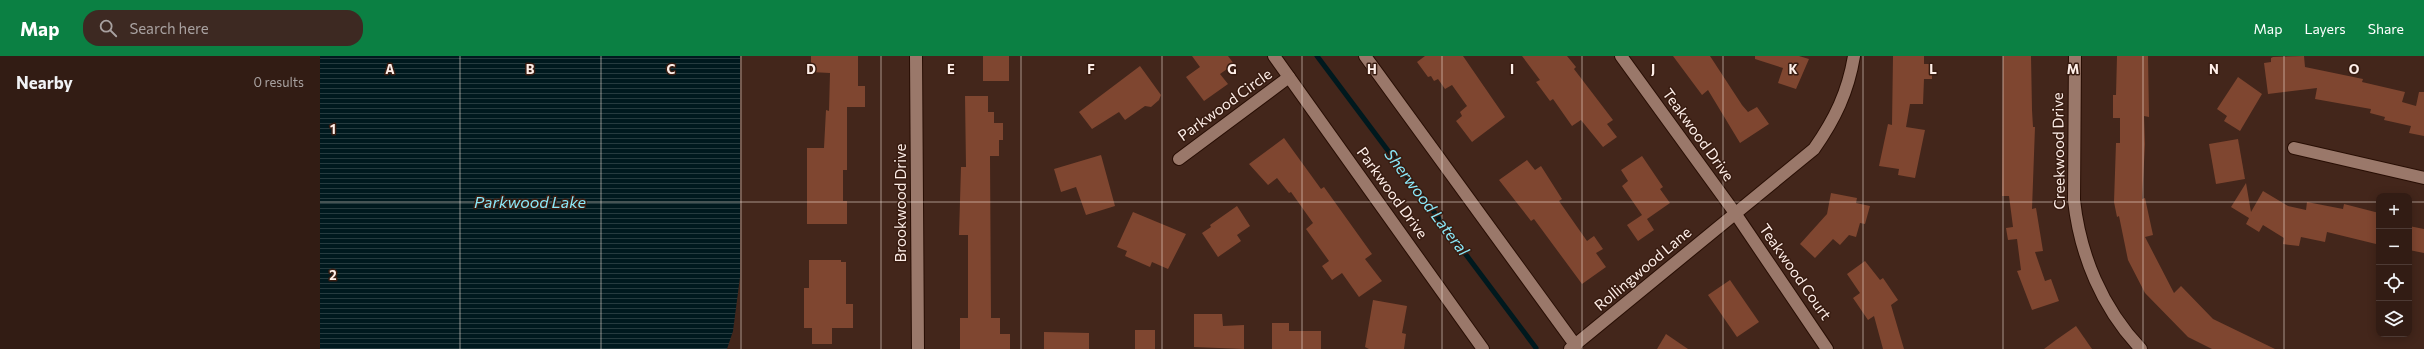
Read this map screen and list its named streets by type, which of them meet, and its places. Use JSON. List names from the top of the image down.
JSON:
{
  "streets": {
    "street": [
      "Parkwood Circle",
      "Teakwood Drive",
      "Creekwood Drive",
      "Parkwood Drive",
      "Brookwood Drive",
      "Rollingwood Lane",
      "Teakwood Court"
    ]
  },
  "crossings": [
    ["Parkwood Circle", "Parkwood Drive"],
    ["Teakwood Drive", "Rollingwood Lane"],
    ["Teakwood Drive", "Teakwood Court"],
    ["Rollingwood Lane", "Teakwood Court"]
  ],
  "water": ["Parkwood Lake", "Sherwood Lateral"],
  "page": {
    "header": "Map",
    "search": "Search here",
    "nav": ["Map", "Layers", "Share"],
    "heading": ["Nearby", "0 results"],
    "map_buttons": ["+", "−"]
  },
  "grid": {
    "columns": [
      "A",
      "B",
      "C",
      "D",
      "E",
      "F",
      "G",
      "H",
      "I",
      "J",
      "K",
      "L",
      "M",
      "N",
      "O"
    ],
    "rows": ["1", "2"]
  }
}
